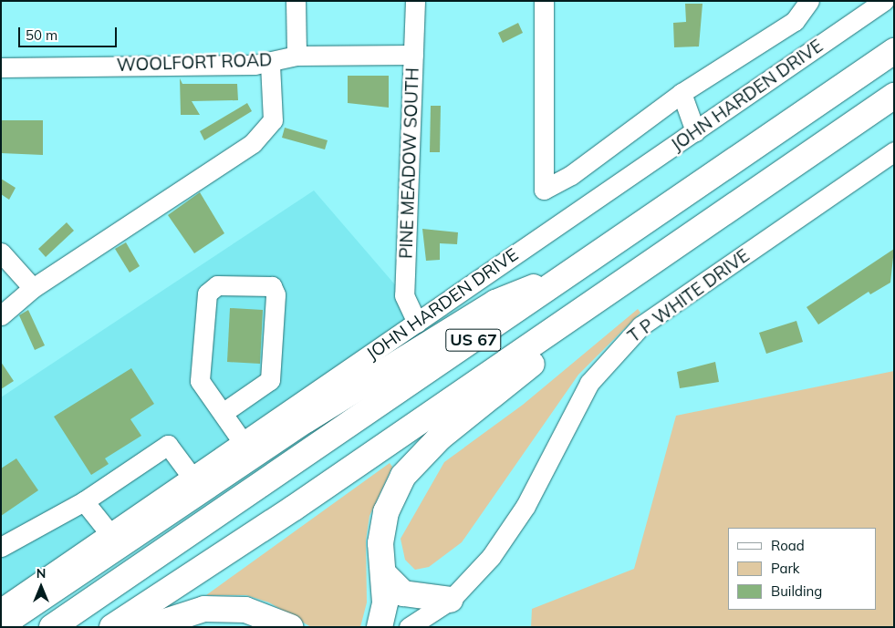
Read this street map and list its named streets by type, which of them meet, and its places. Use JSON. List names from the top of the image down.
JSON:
{
  "streets": {
    "highway": ["US 67"],
    "street": [
      "WOOLFORT ROAD",
      "JOHN HARDEN DRIVE",
      "PINE MEADOW SOUTH",
      "T P WHITE DRIVE"
    ]
  },
  "crossings": [
    ["WOOLFORT ROAD", "PINE MEADOW SOUTH"],
    ["JOHN HARDEN DRIVE", "PINE MEADOW SOUTH"]
  ],
  "legend": ["Road", "Park", "Building"],
  "scale_bar": "50 m",
  "north": "top"
}
